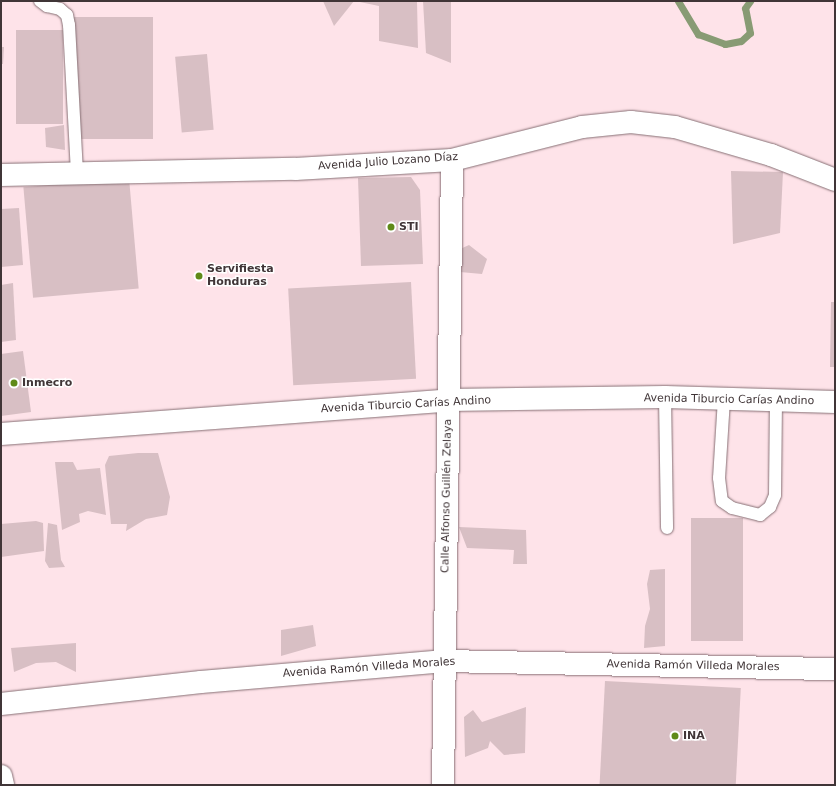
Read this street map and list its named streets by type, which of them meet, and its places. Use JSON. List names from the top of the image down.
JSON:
{
  "streets": {
    "street": [
      "Avenida Julio Lozano Díaz",
      "Avenida Tiburcio Carías Andino",
      "Calle Alfonso Guillén Zelaya",
      "Avenida Ramón Villeda Morales"
    ]
  },
  "crossings": [
    ["Avenida Julio Lozano Díaz", "Calle Alfonso Guillén Zelaya"],
    ["Avenida Tiburcio Carías Andino", "Calle Alfonso Guillén Zelaya"],
    ["Calle Alfonso Guillén Zelaya", "Avenida Ramón Villeda Morales"]
  ],
  "places": [
    "STI",
    "Servifiesta Honduras",
    "Inmecro",
    "INA"
  ]
}
